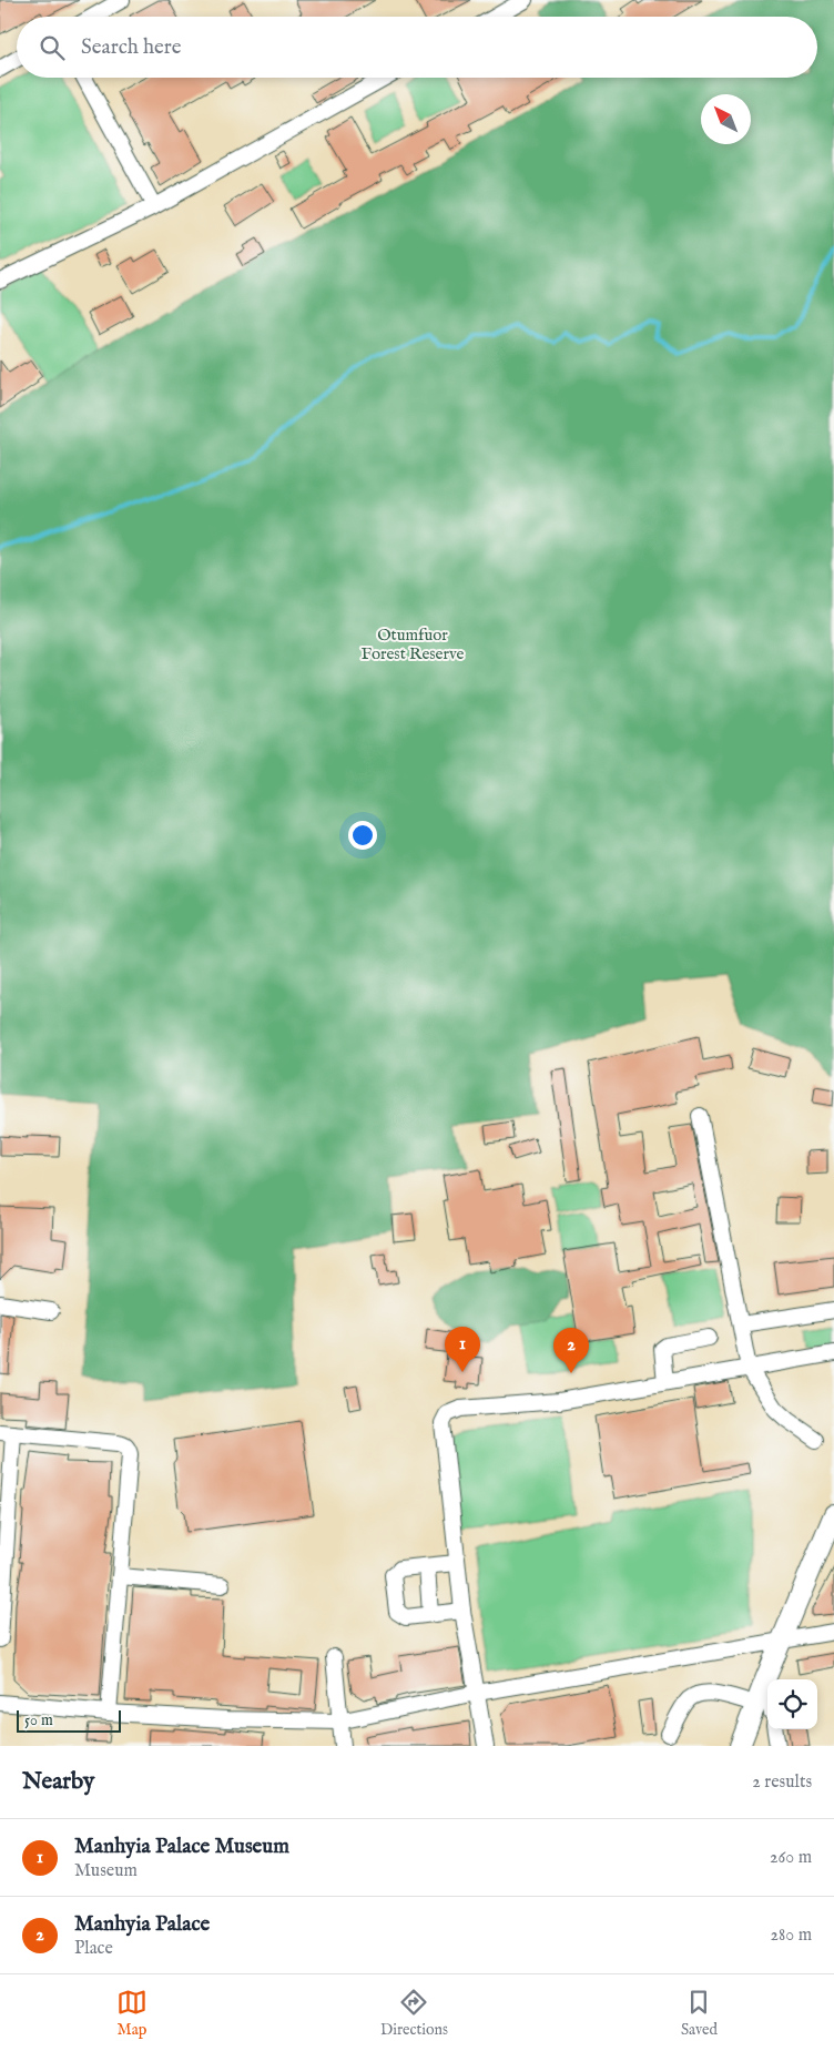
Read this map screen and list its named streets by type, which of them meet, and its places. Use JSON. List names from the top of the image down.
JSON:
{
  "parks": ["Otumfuor Forest Reserve"],
  "scale_bar": "50 m",
  "north": "top left",
  "page": {
    "search": "Search here",
    "pins": ["1", "2"],
    "scale": "50 m",
    "heading": ["Nearby", "2 results"],
    "list": [
      {
        "mark": "1",
        "name": "Manhyia Palace Museum",
        "note": "Museum",
        "value": "260 m"
      },
      {
        "mark": "2",
        "name": "Manhyia Palace",
        "note": "Place",
        "value": "280 m"
      }
    ],
    "nav": ["Map", "Directions", "Saved"]
  }
}
